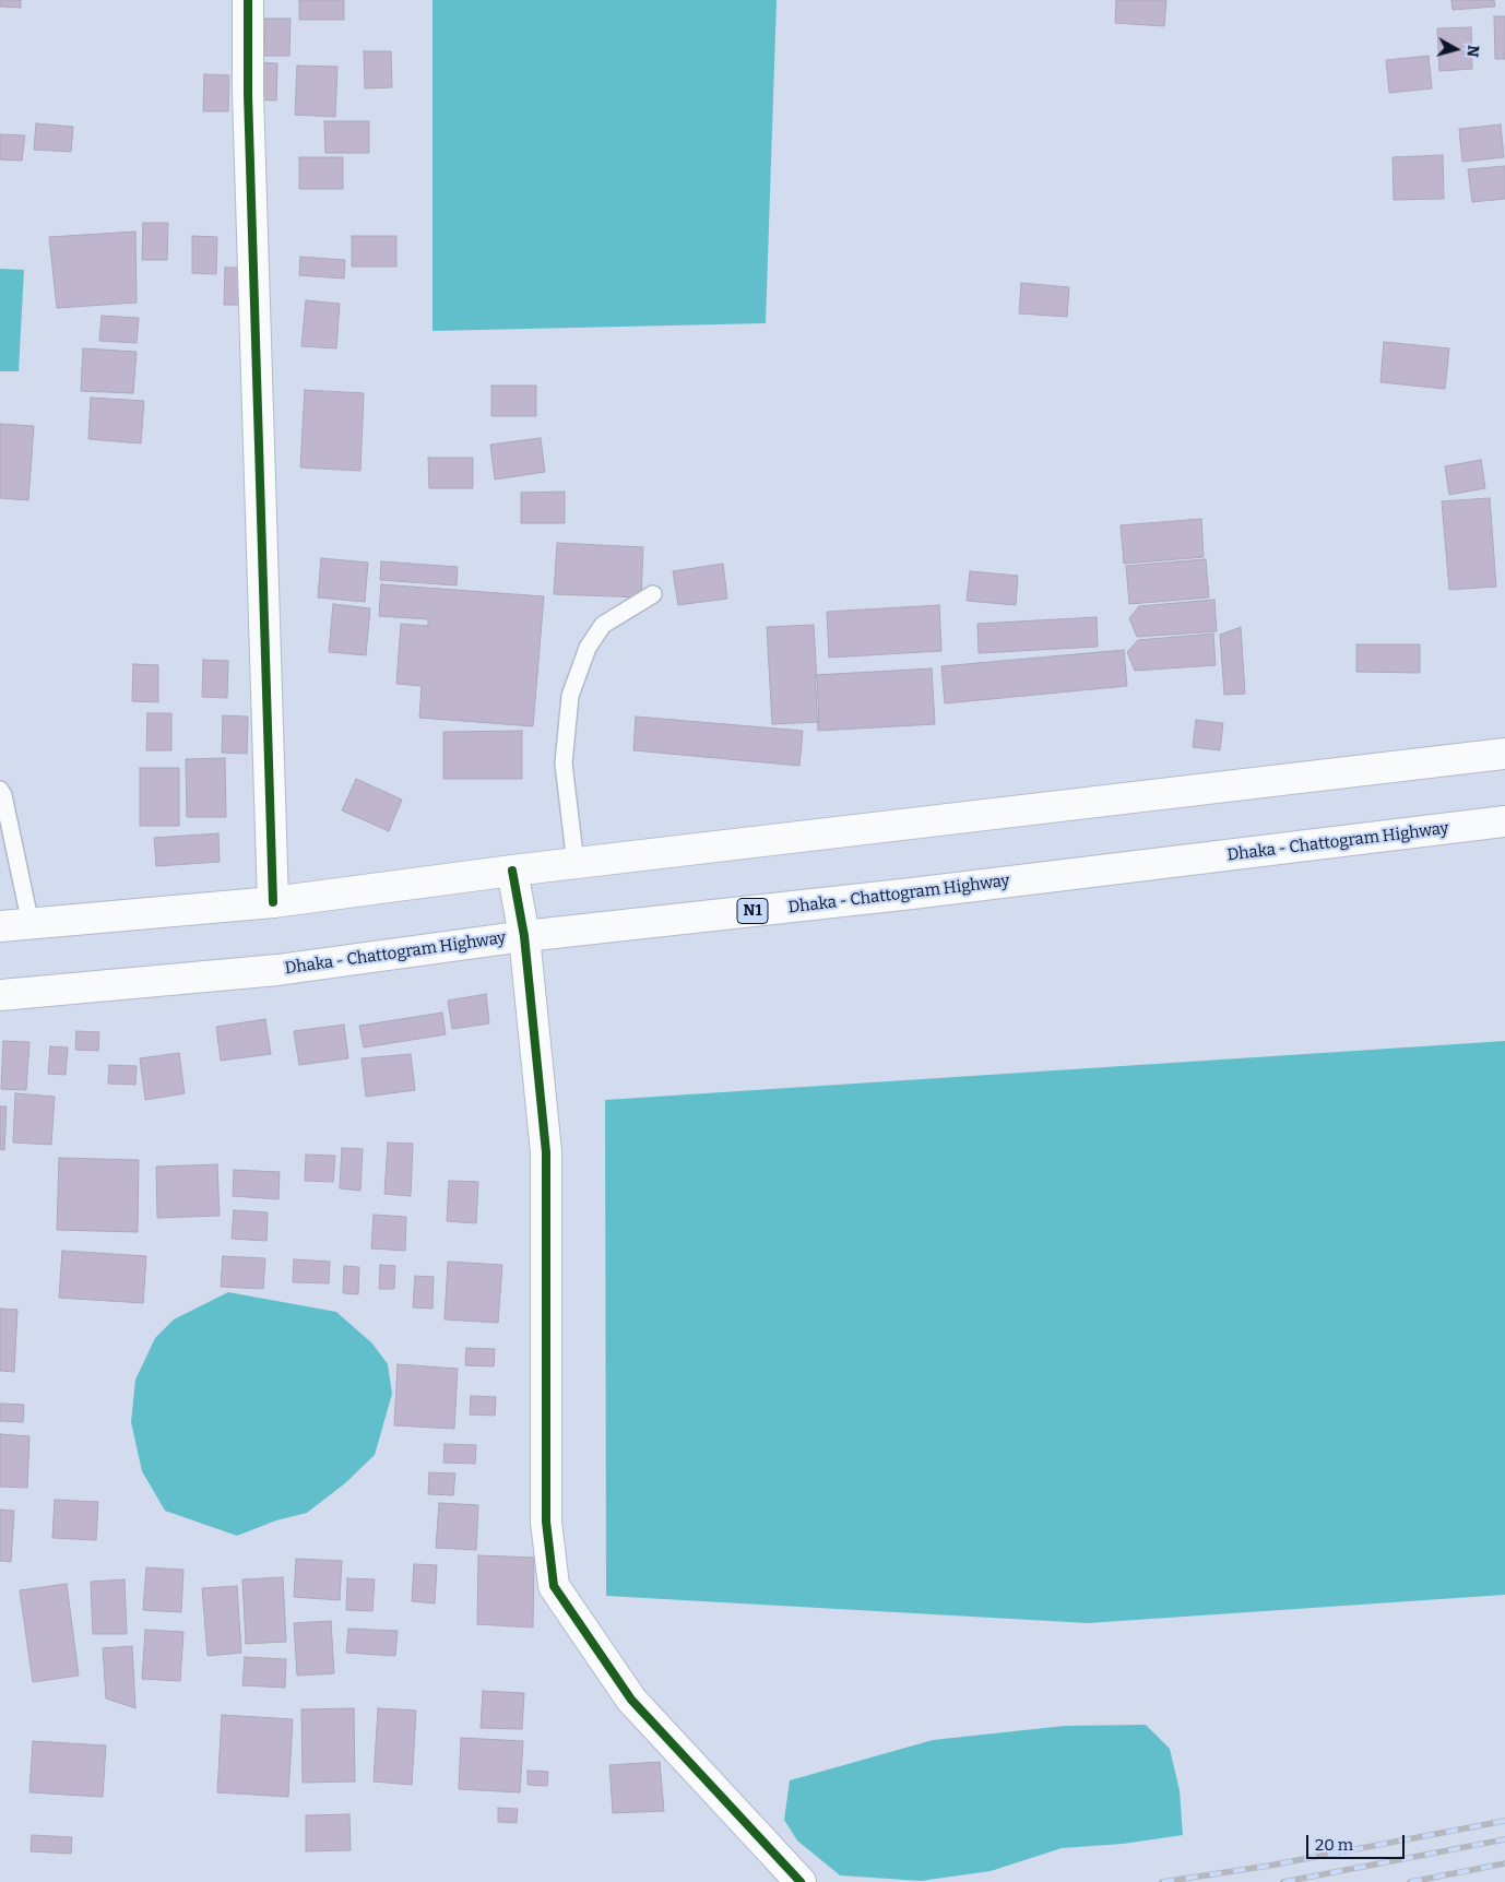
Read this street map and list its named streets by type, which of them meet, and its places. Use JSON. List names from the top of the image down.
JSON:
{
  "streets": {
    "main road": ["Dhaka - Chattogram Highway", "N1"]
  },
  "scale_bar": "20 m",
  "north": "right"
}
